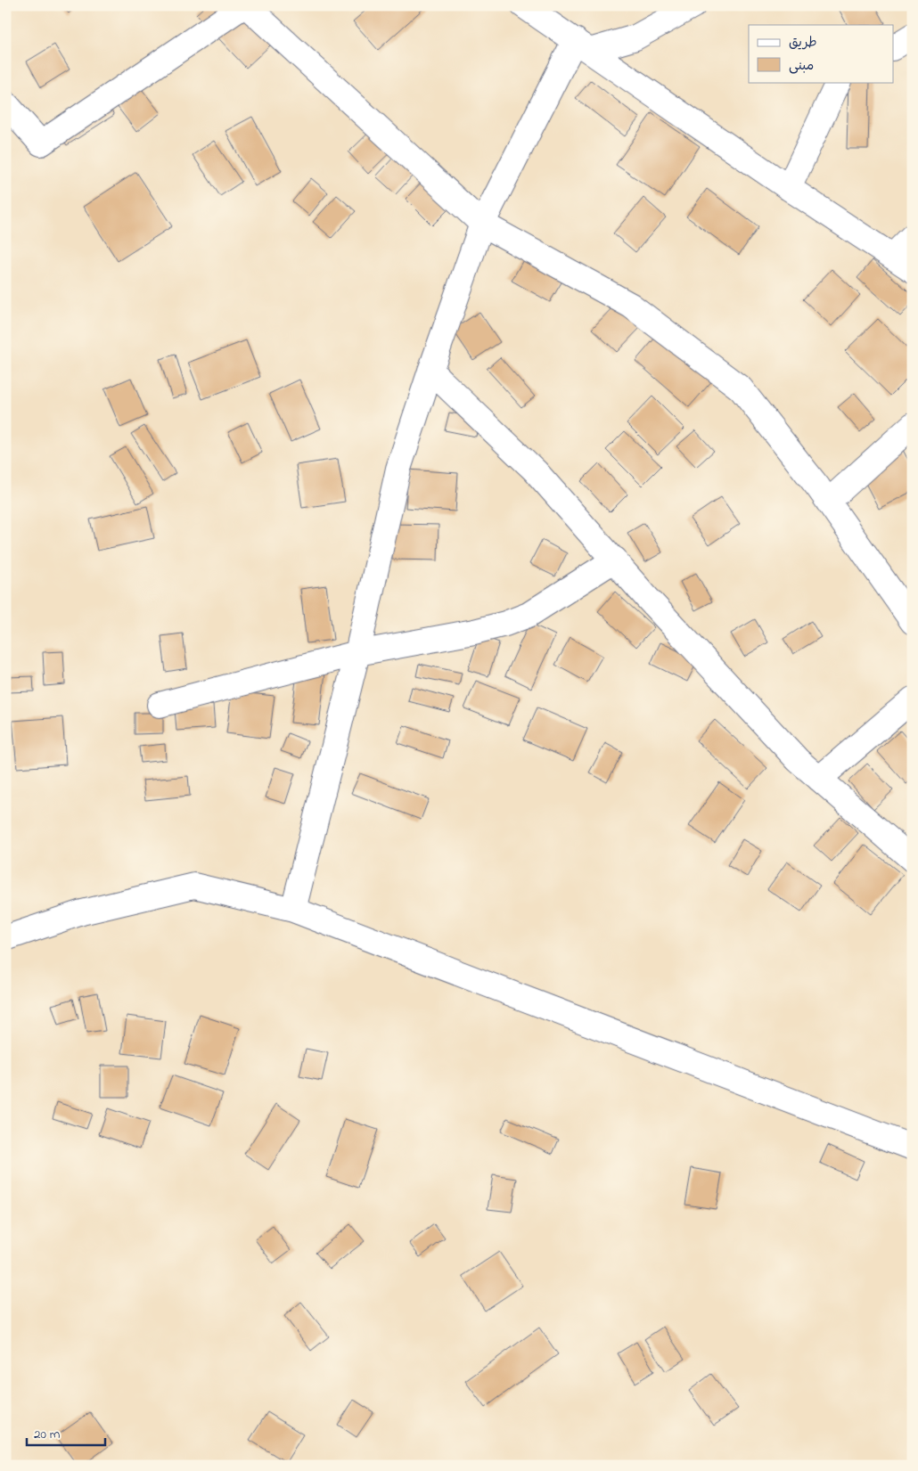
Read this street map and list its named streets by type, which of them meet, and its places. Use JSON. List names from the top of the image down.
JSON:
{
  "legend": ["طريق", "مبنى"],
  "scale_bar": "20 m"
}
